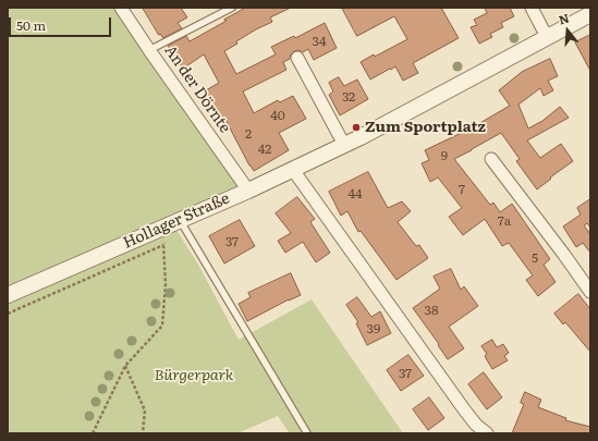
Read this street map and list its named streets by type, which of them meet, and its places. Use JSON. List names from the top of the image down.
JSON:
{
  "streets": {
    "street": ["An der Dörnte", "Hollager Straße"]
  },
  "crossings": [
    ["An der Dörnte", "Hollager Straße"]
  ],
  "parks": ["Bürgerpark"],
  "places": ["Zum Sportplatz"],
  "house_numbers": [
    "34",
    "32",
    "40",
    "2",
    "42",
    "9",
    "7",
    "44",
    "7a",
    "37",
    "5",
    "38",
    "39",
    "37"
  ],
  "scale_bar": "50 m",
  "north": "top"
}
